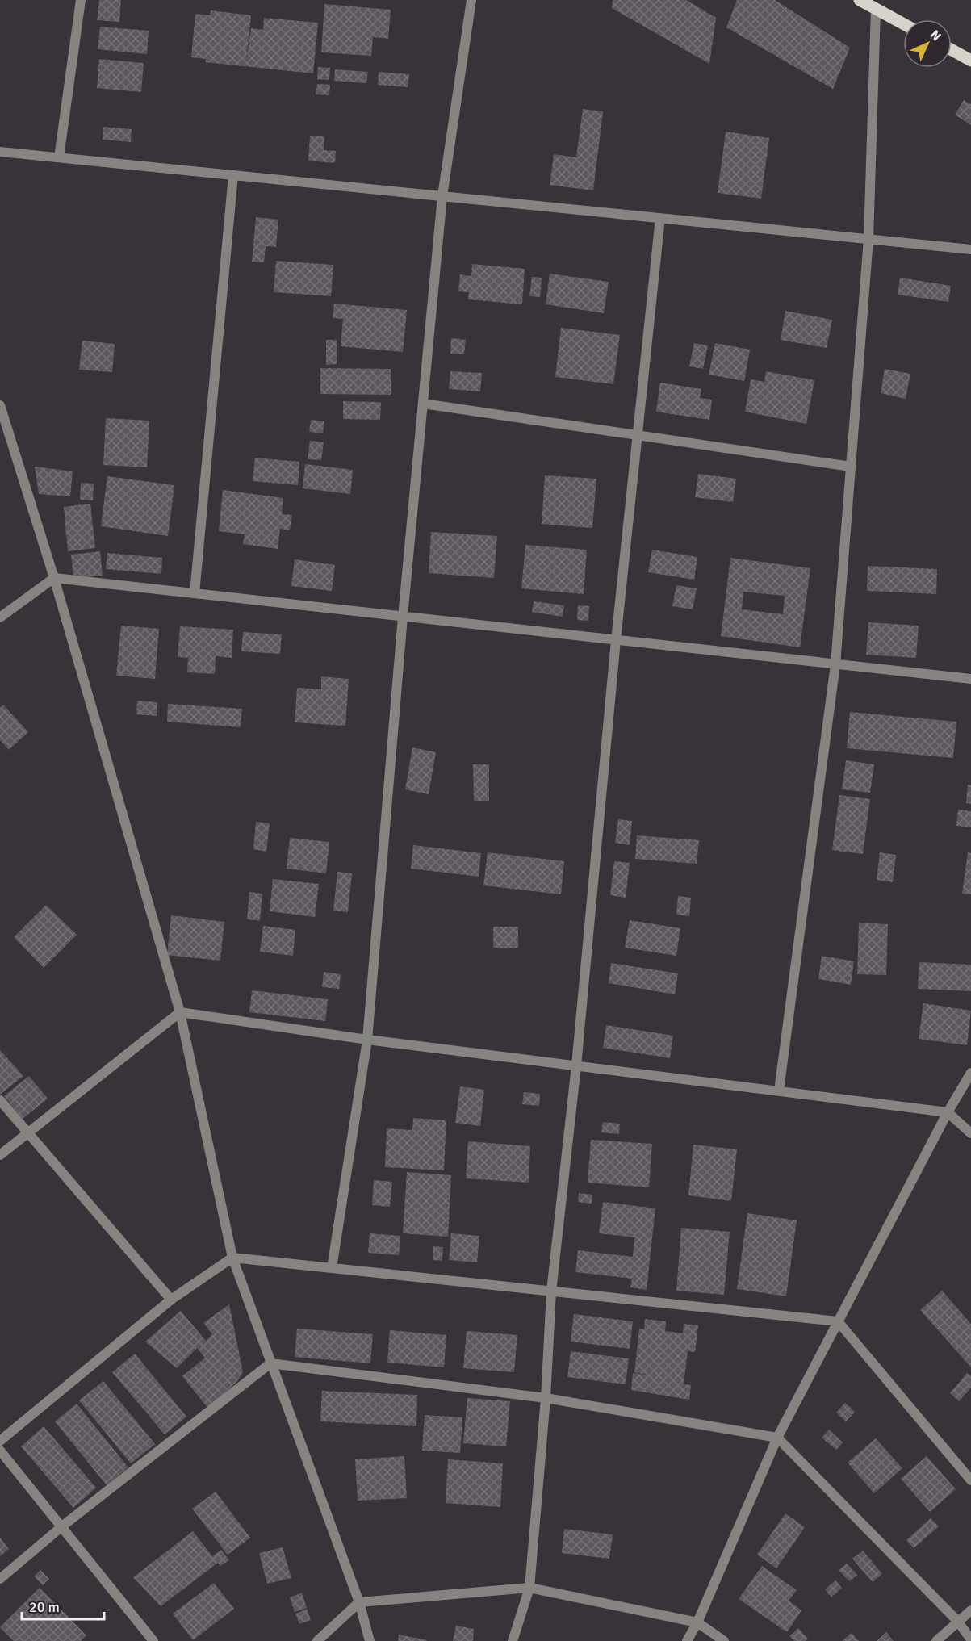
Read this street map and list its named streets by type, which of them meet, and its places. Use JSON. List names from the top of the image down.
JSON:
{
  "scale_bar": "20 m",
  "north": "top right"
}
